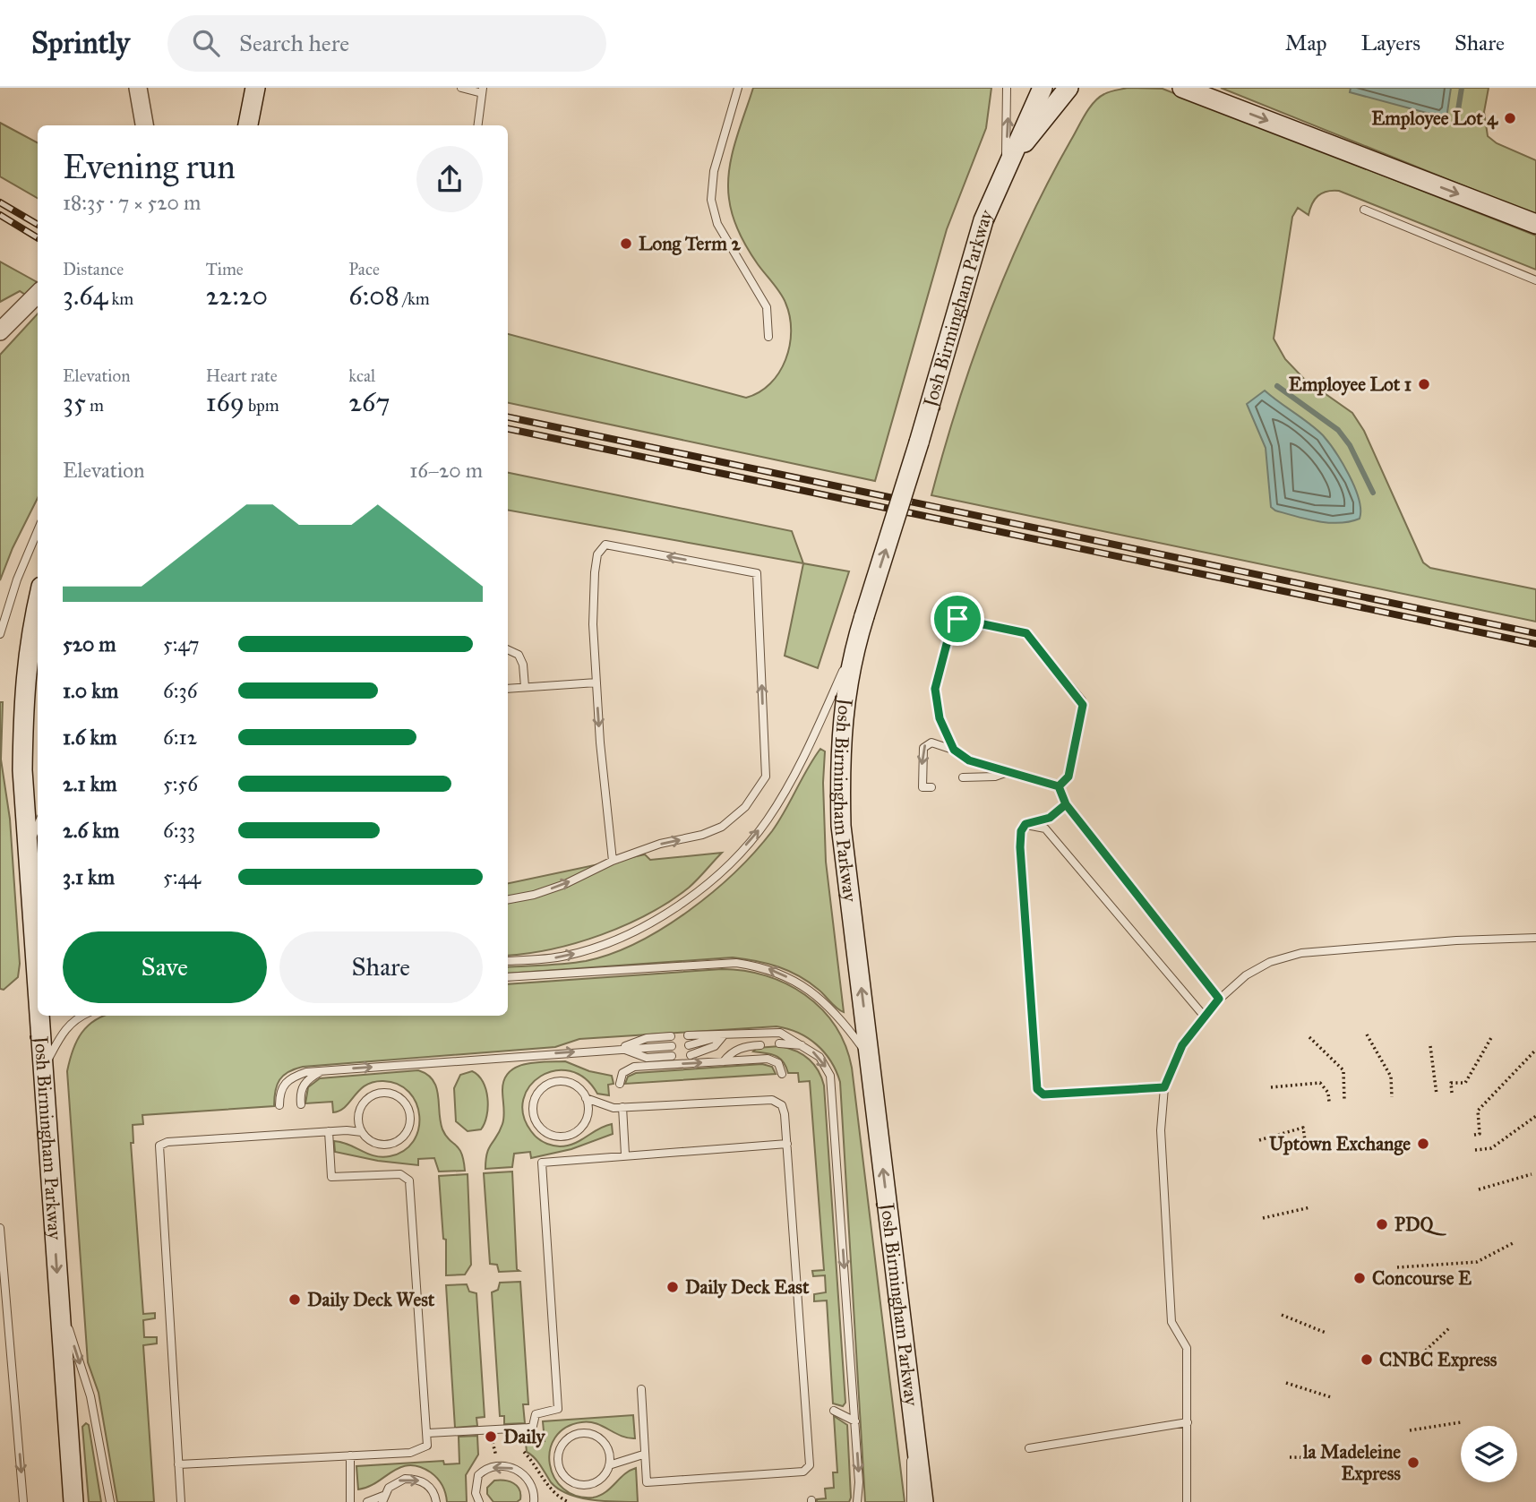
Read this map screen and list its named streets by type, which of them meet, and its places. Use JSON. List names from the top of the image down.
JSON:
{
  "streets": {
    "main road": ["Josh Birmingham Parkway"]
  },
  "places": [
    "Employee Lot 4",
    "Long Term 2",
    "Employee Lot 1",
    "Uptown Exchange",
    "PDQ",
    "Concourse E",
    "Daily Deck East",
    "Daily Deck West",
    "CNBC Express",
    "Daily",
    "la Madeleine Express"
  ],
  "page": {
    "header": "Sprintly",
    "search": "Search here",
    "nav": ["Map", "Layers", "Share"],
    "heading": ["Evening run", "18:35 · 7 × 520 m"],
    "stats": [
      ["Distance", "3.64 km"],
      ["Time", "22:20"],
      ["Pace", "6:08 /km"],
      ["Elevation", "35 m"],
      ["Heart rate", "169 bpm"],
      ["kcal", "267"]
    ],
    "chart": ["Elevation", "16–20 m"],
    "list": [
      {
        "name": "520 m",
        "note": "5:47"
      },
      {
        "name": "1.0 km",
        "note": "6:36"
      },
      {
        "name": "1.6 km",
        "note": "6:12"
      },
      {
        "name": "2.1 km",
        "note": "5:56"
      },
      {
        "name": "2.6 km",
        "note": "6:33"
      },
      {
        "name": "3.1 km",
        "note": "5:44"
      }
    ],
    "buttons": ["Save", "Share"]
  }
}
